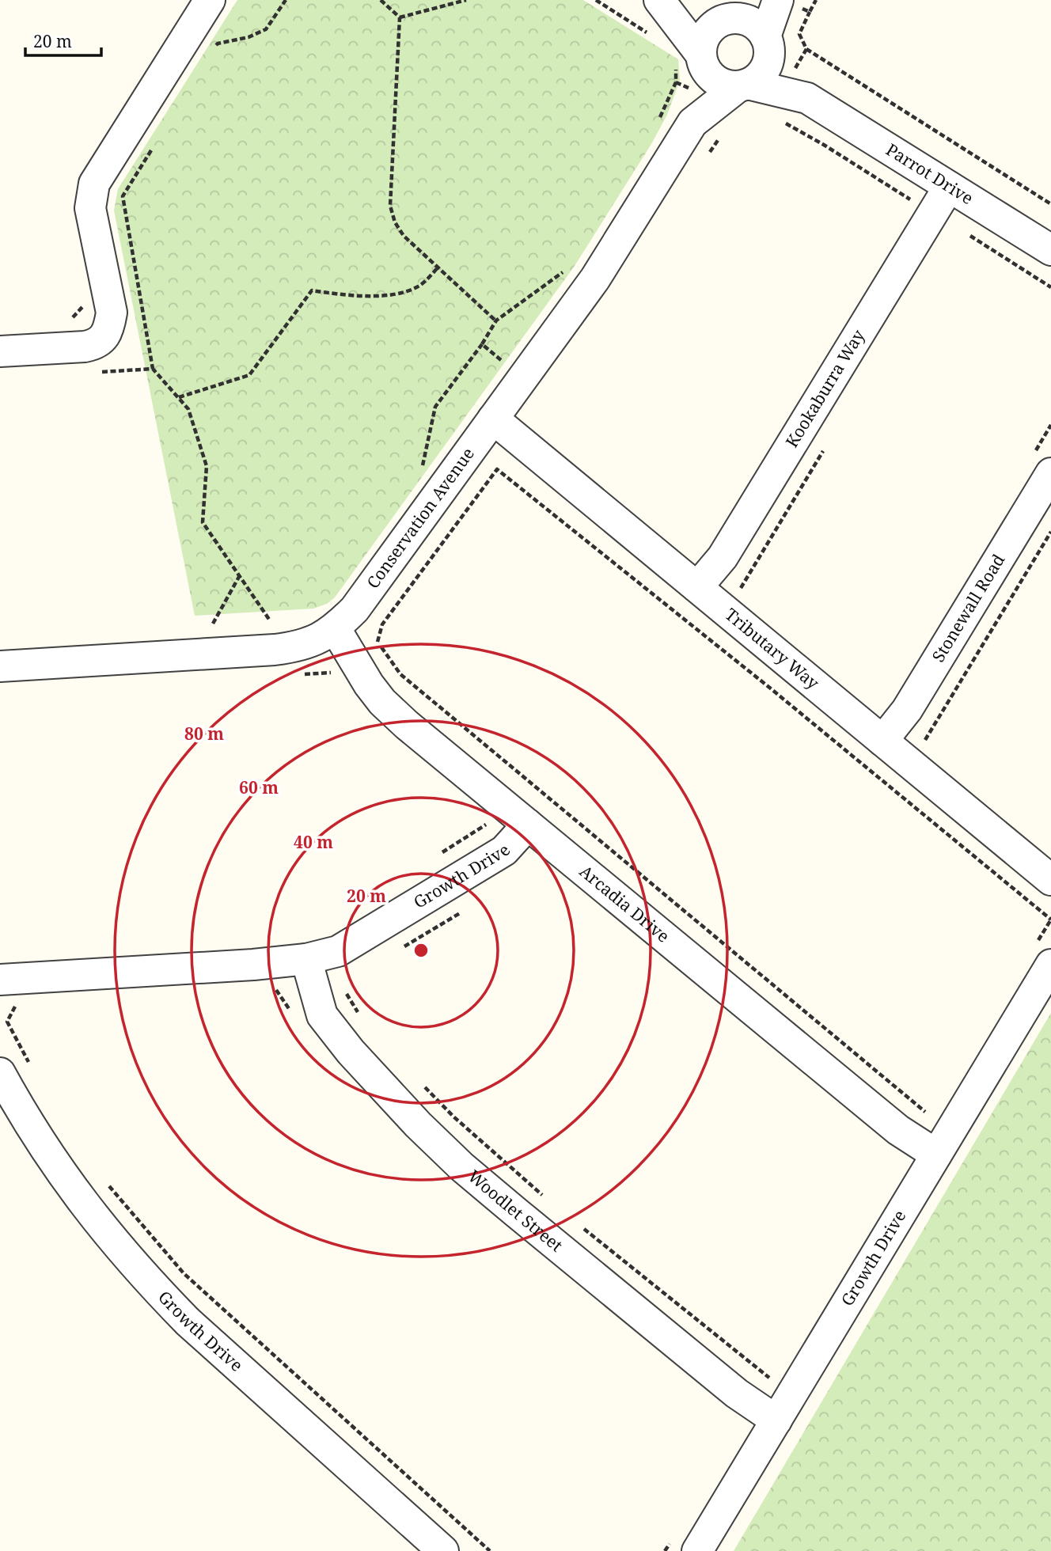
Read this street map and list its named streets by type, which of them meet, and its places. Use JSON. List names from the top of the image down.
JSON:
{
  "streets": {
    "street": [
      "Parrot Drive",
      "Kookaburra Way",
      "Conservation Avenue",
      "Stonewall Road",
      "Tributary Way",
      "Growth Drive",
      "Arcadia Drive",
      "Woodlet Street"
    ]
  },
  "crossings": [
    ["Parrot Drive", "Kookaburra Way"],
    ["Parrot Drive", "Conservation Avenue"],
    ["Kookaburra Way", "Tributary Way"],
    ["Conservation Avenue", "Tributary Way"],
    ["Conservation Avenue", "Arcadia Drive"],
    ["Stonewall Road", "Tributary Way"],
    ["Growth Drive", "Arcadia Drive"],
    ["Growth Drive", "Woodlet Street"]
  ],
  "scale_bar": "20 m",
  "rings": [
    "80 m",
    "60 m",
    "40 m",
    "20 m"
  ]
}
